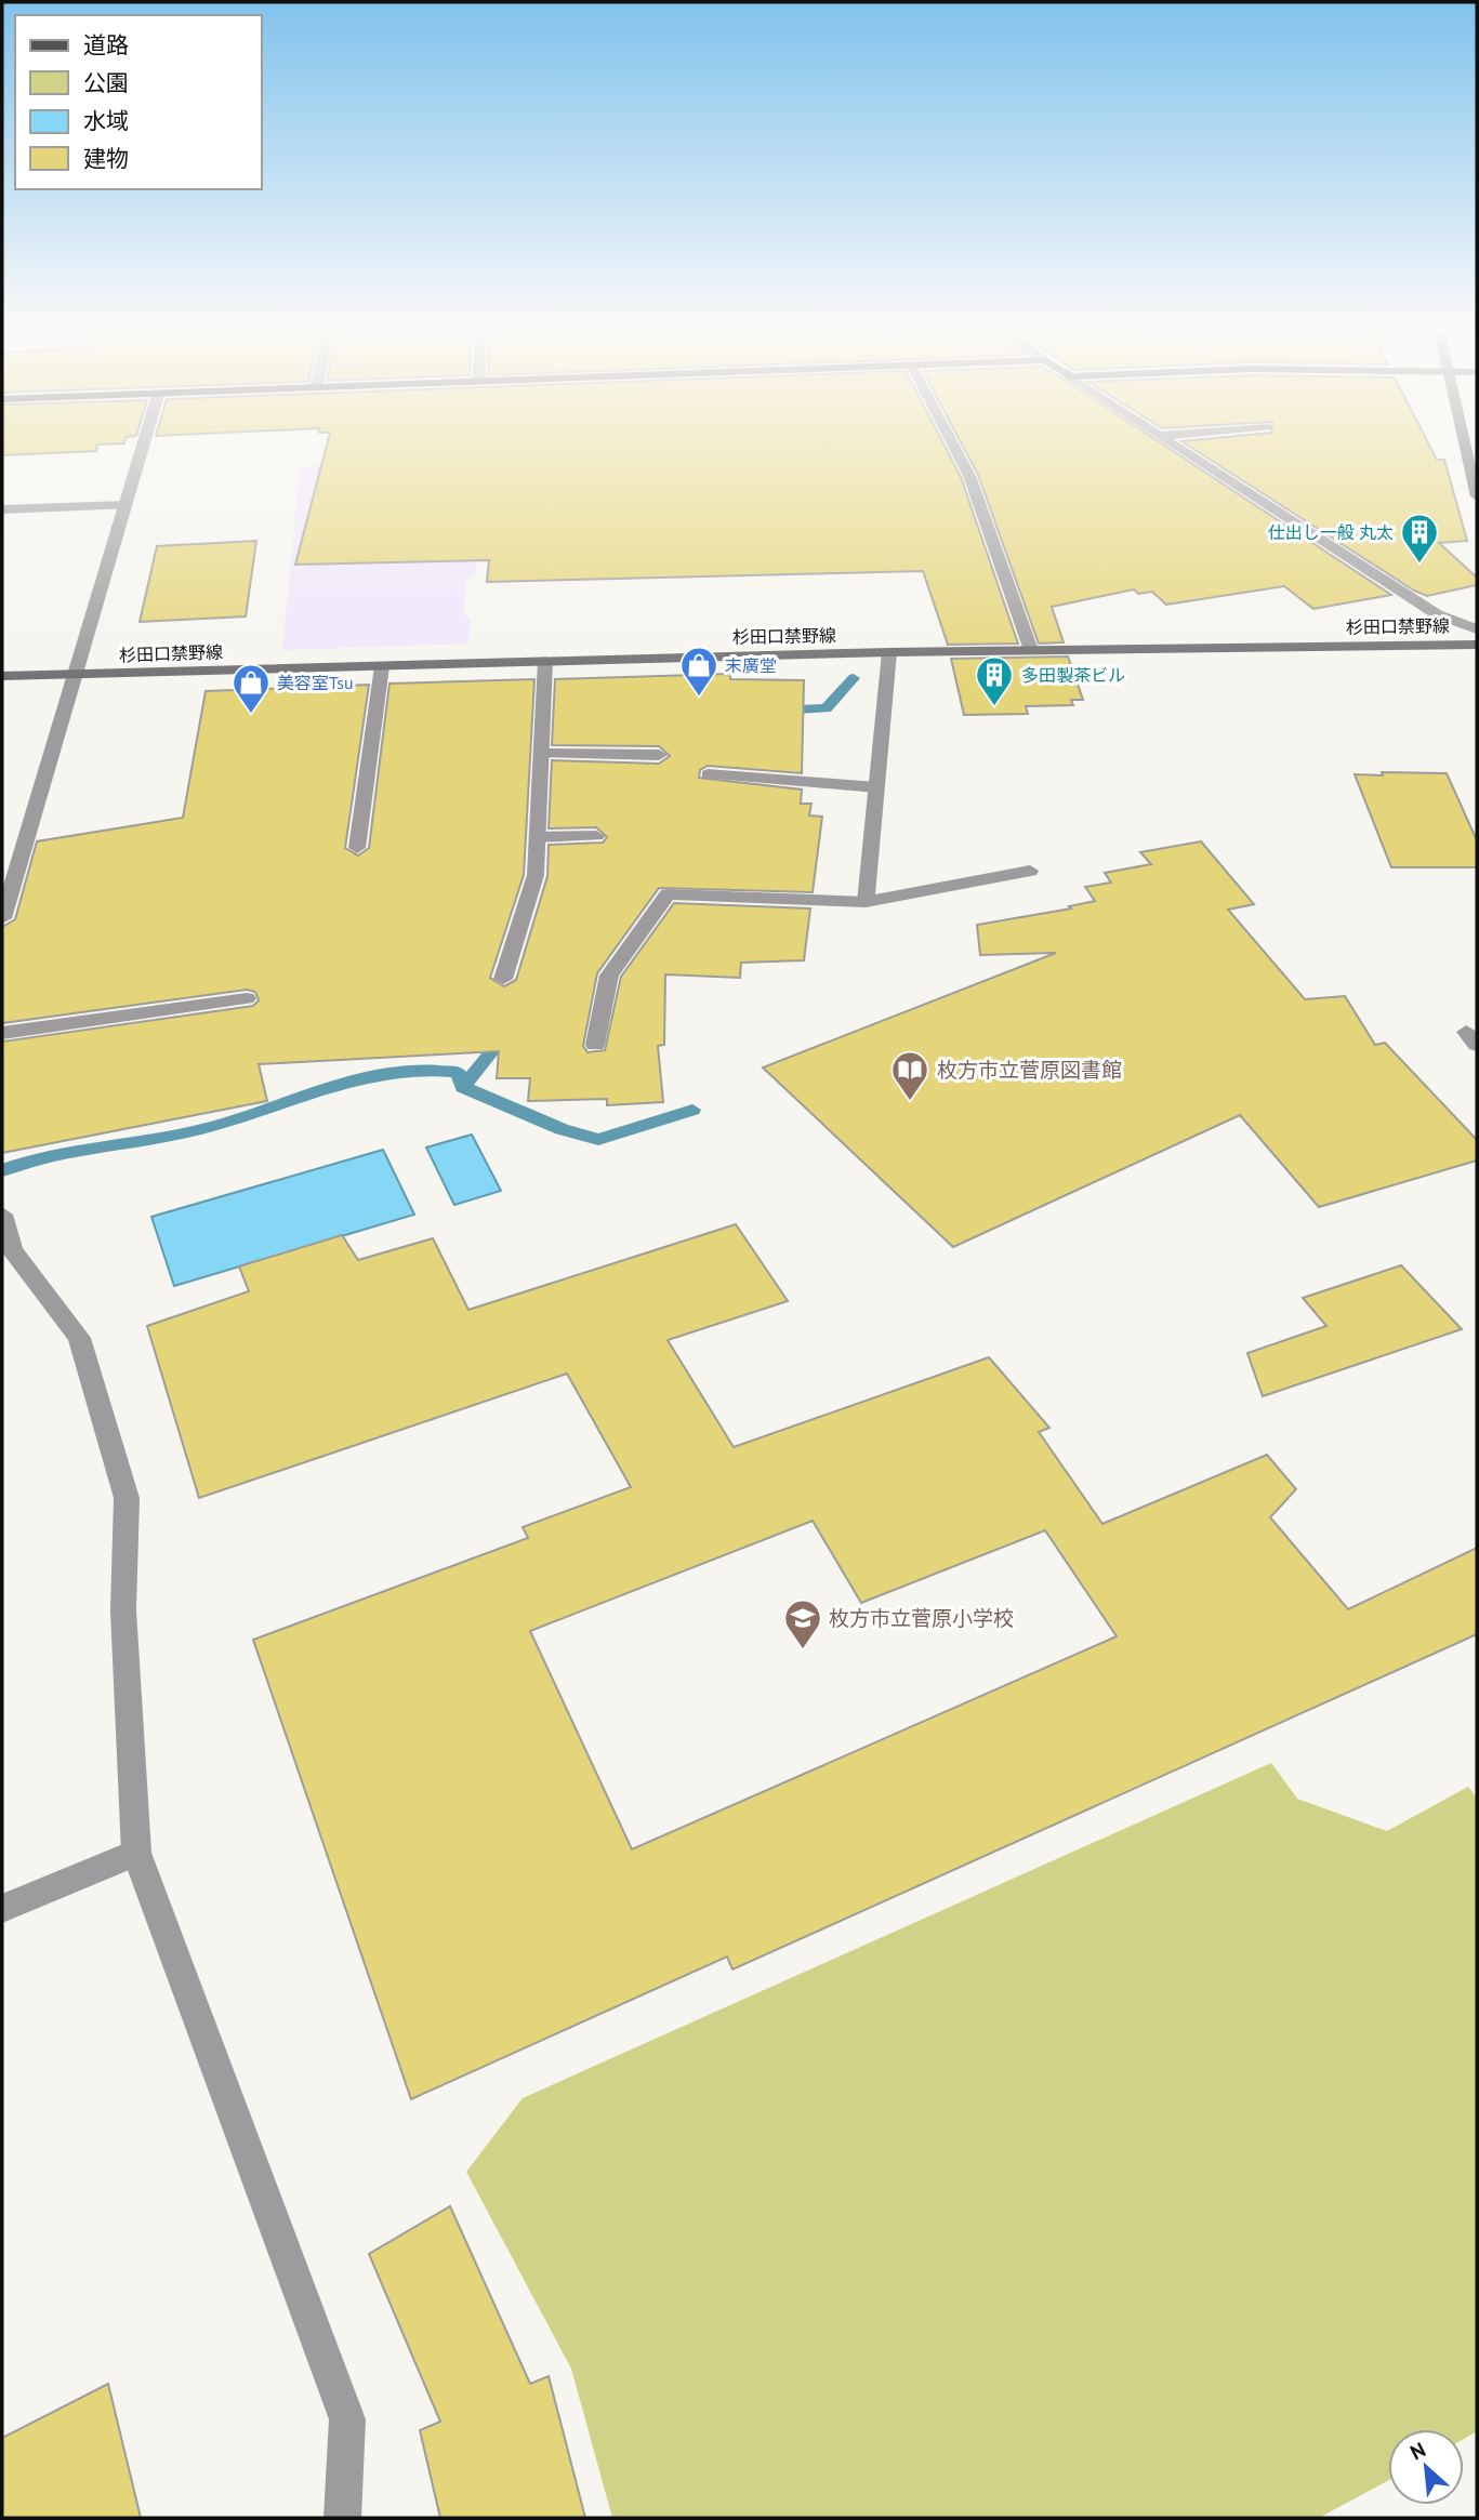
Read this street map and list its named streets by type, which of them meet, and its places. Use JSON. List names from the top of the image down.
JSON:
{
  "streets": {
    "main road": ["杉田口禁野線"]
  },
  "places": {
    "building": ["仕出し一般 丸太", "多田製茶ビル"],
    "shop": ["末廣堂", "美容室Tsu"],
    "library": ["枚方市立菅原図書館"],
    "school or university": ["枚方市立菅原小学校"]
  },
  "legend": [
    "道路",
    "公園",
    "水域",
    "建物"
  ],
  "north": "top left"
}
